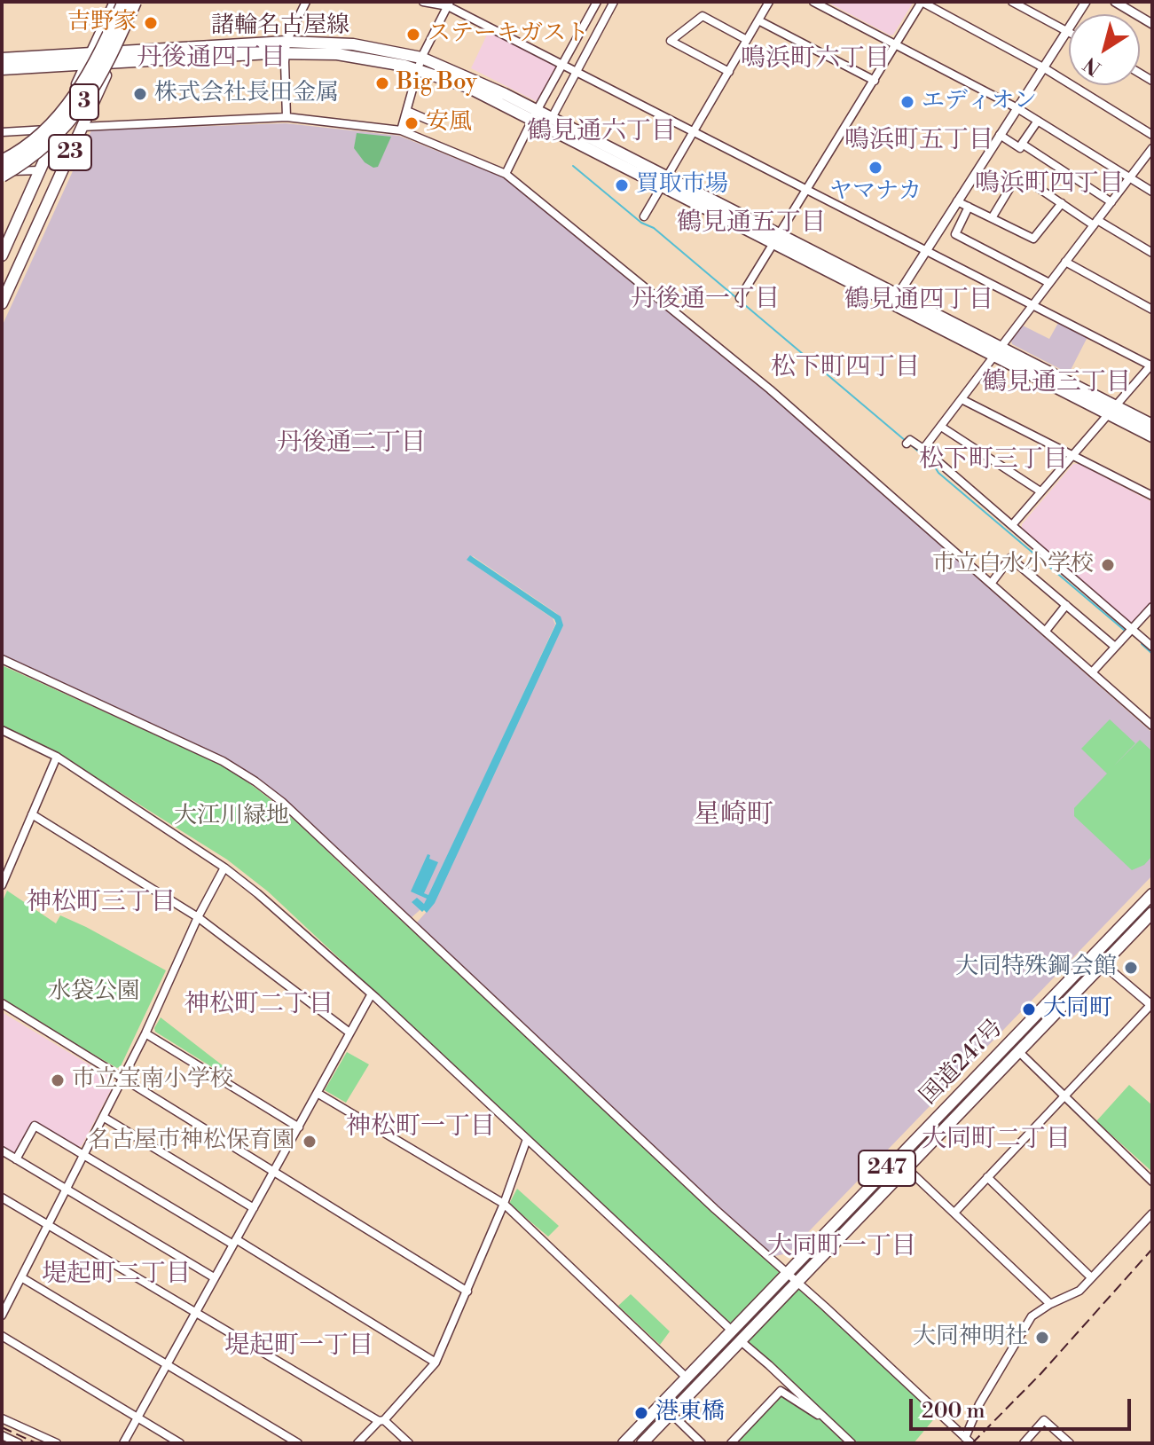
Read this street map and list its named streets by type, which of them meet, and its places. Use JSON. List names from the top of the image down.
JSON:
{
  "streets": {
    "highway": ["3"],
    "main road": [
      "諸輪名古屋線",
      "23",
      "国道247号",
      "247"
    ]
  },
  "crossings": [
    ["諸輪名古屋線", "23"],
    ["3", "23"]
  ],
  "districts": [
    "丹後通四丁目",
    "鳴浜町六丁目",
    "鶴見通六丁目",
    "鳴浜町五丁目",
    "鳴浜町四丁目",
    "鶴見通五丁目",
    "丹後通一丁目",
    "鶴見通四丁目",
    "松下町四丁目",
    "鶴見通三丁目",
    "丹後通二丁目",
    "松下町三丁目",
    "星崎町",
    "神松町三丁目",
    "神松町二丁目",
    "神松町一丁目",
    "大同町二丁目",
    "大同町一丁目",
    "堤起町二丁目",
    "堤起町一丁目"
  ],
  "parks": ["大江川緑地", "水袋公園"],
  "places": [
    "吉野家",
    "ステーキガスト",
    "Big Boy",
    "株式会社長田金属",
    "エディオン",
    "安風",
    "ヤマナカ",
    "買取市場",
    "市立白水小学校",
    "大同特殊鋼会館",
    "大同町",
    "市立宝南小学校",
    "名古屋市神松保育園",
    "大同神明社",
    "港東橋"
  ],
  "scale_bar": "200 m",
  "north": "bottom left"
}
